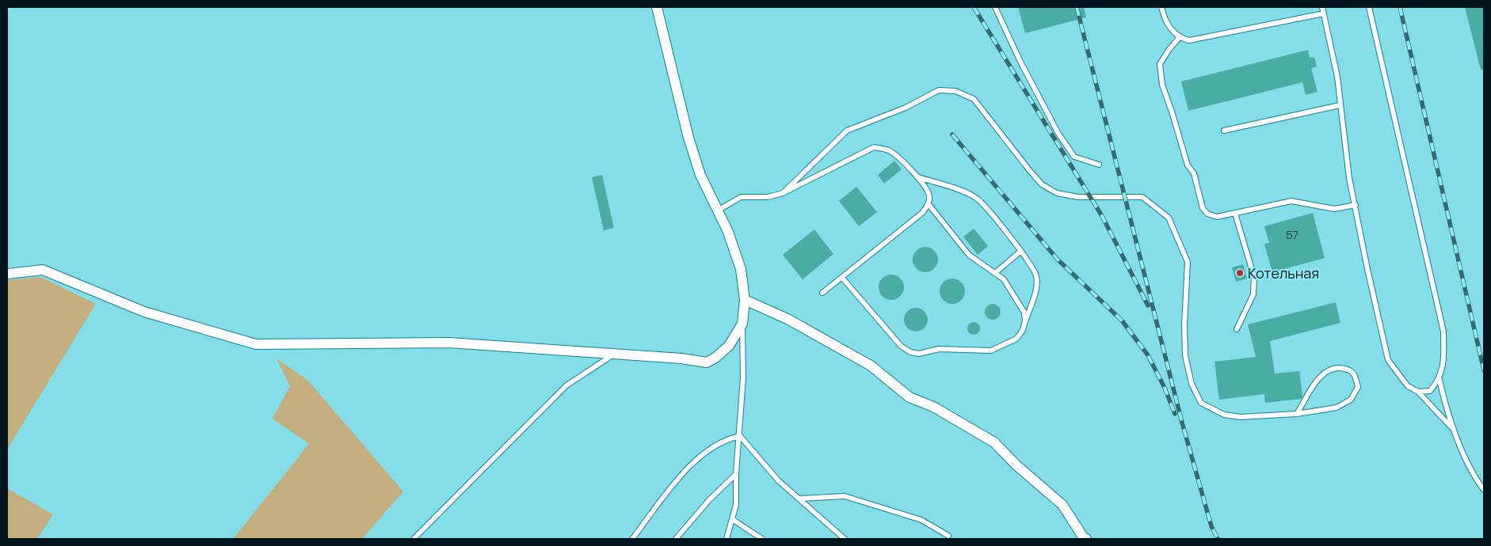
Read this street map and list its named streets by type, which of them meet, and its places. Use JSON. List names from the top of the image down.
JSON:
{
  "places": ["Котельная"],
  "house_numbers": ["57"]
}
